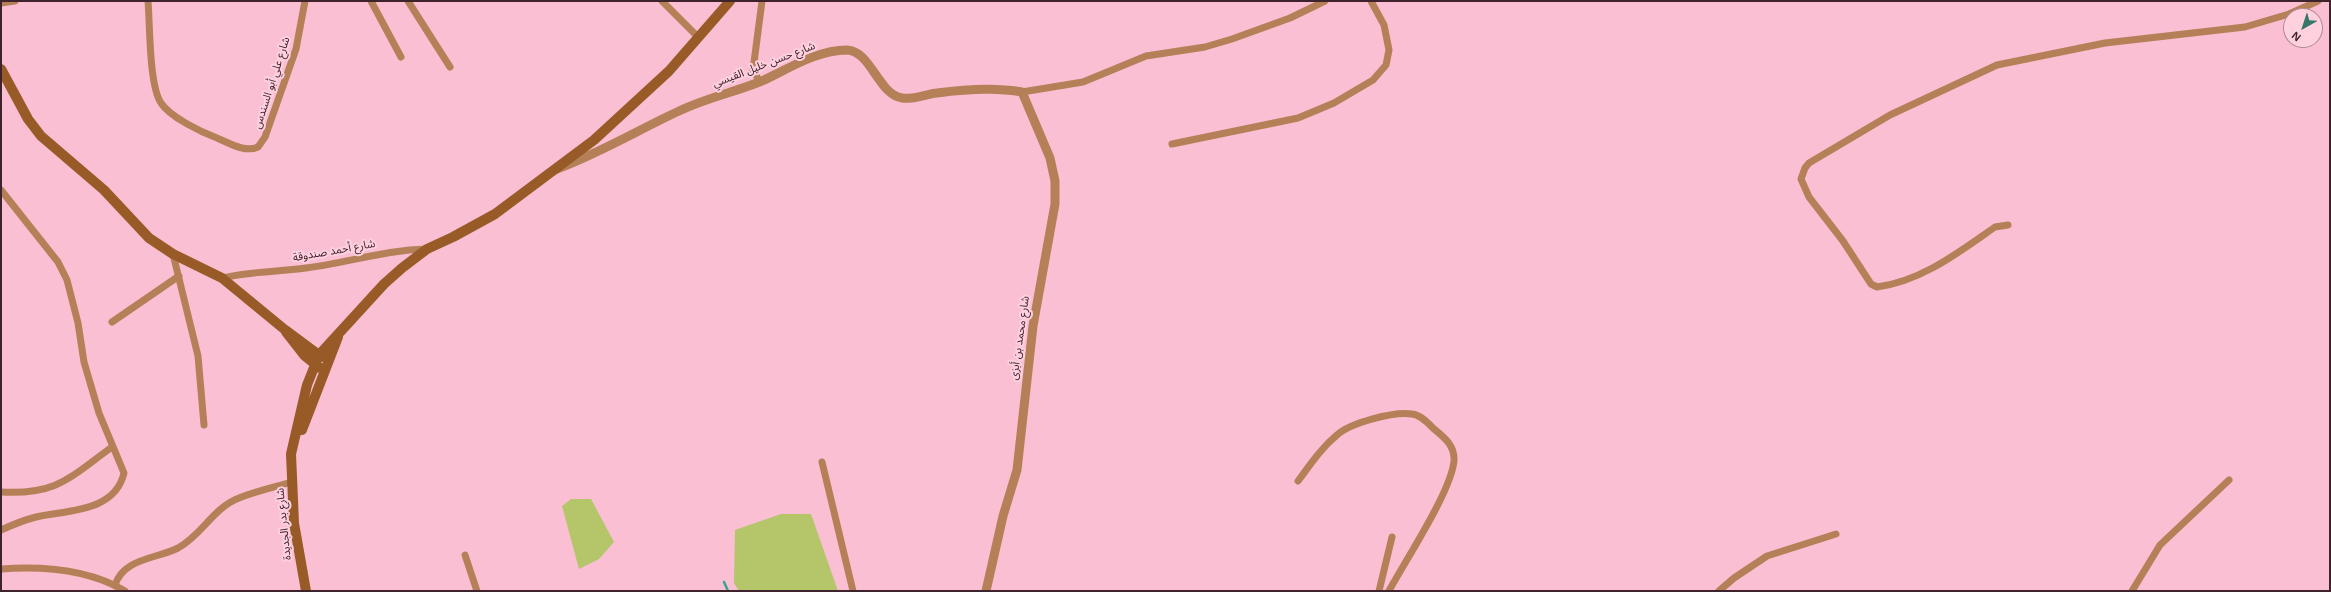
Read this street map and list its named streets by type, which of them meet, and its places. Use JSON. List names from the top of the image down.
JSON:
{
  "streets": {
    "main road": ["شارع حسن خليل القيسي", "شارع بدر الجديدة"],
    "street": ["شارع علي أبو السندس", "شارع أحمد صندوقة", "شارع محمد بن أبزى"]
  },
  "crossings": [
    ["شارع حسن خليل القيسي", "شارع أحمد صندوقة"],
    ["شارع حسن خليل القيسي", "شارع محمد بن أبزى"],
    ["شارع حسن خليل القيسي", "شارع بدر الجديدة"]
  ],
  "north": "bottom left"
}
